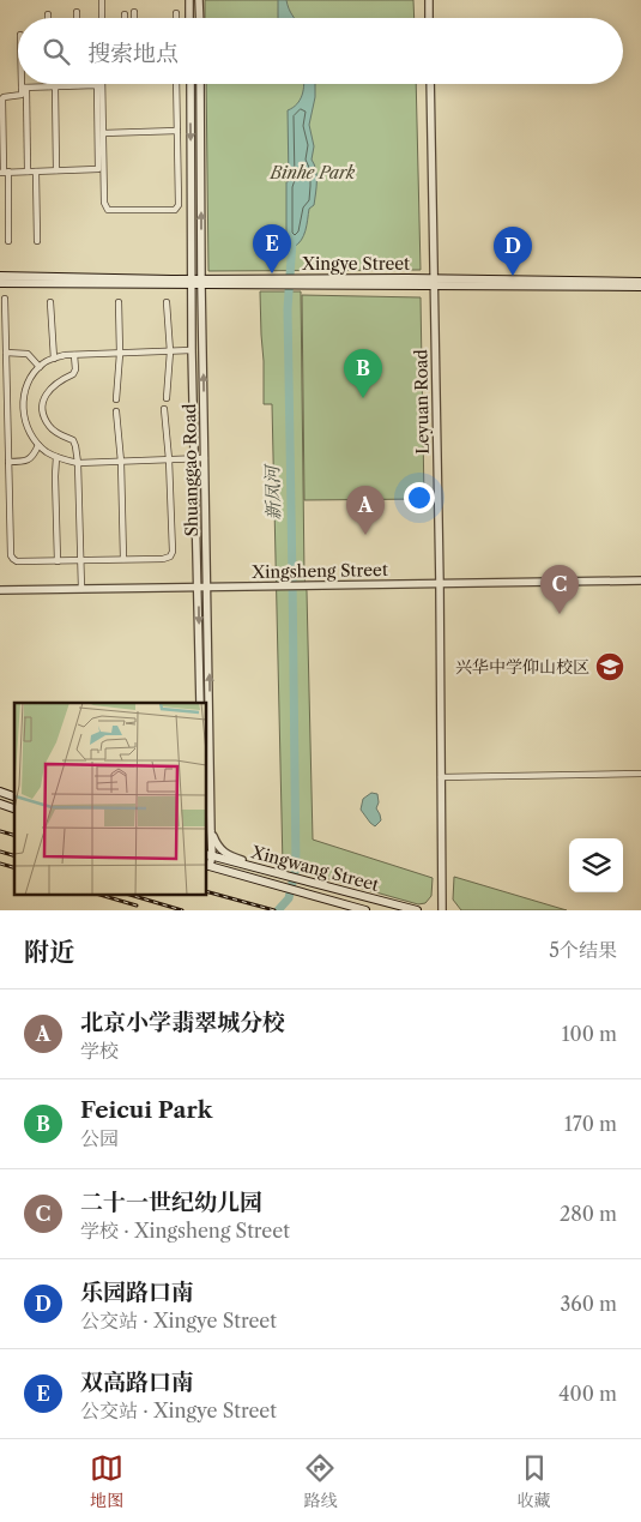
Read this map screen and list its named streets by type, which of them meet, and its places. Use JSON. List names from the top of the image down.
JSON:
{
  "streets": {
    "main road": ["Xingye Street", "Xingwang Street"],
    "street": ["Leyuan Road", "Shuanggao Road", "Xingsheng Street"]
  },
  "crossings": [
    ["Xingye Street", "Leyuan Road"],
    ["Xingye Street", "Shuanggao Road"],
    ["Leyuan Road", "Xingsheng Street"],
    ["Shuanggao Road", "Xingsheng Street"],
    ["Shuanggao Road", "Xingwang Street"]
  ],
  "water": ["新凤河"],
  "parks": ["Binhe Park"],
  "places": {
    "school or university": ["兴华中学仰山校区"]
  },
  "page": {
    "search": "搜索地点",
    "pins": [
      "E",
      "D",
      "B",
      "A",
      "C"
    ],
    "heading": ["附近", "5个结果"],
    "list": [
      {
        "mark": "A",
        "name": "北京小学翡翠城分校",
        "note": "学校",
        "value": "100 m"
      },
      {
        "mark": "B",
        "name": "Feicui Park",
        "note": "公园",
        "value": "170 m"
      },
      {
        "mark": "C",
        "name": "二十一世纪幼儿园",
        "note": "学校 · Xingsheng Street",
        "value": "280 m"
      },
      {
        "mark": "D",
        "name": "乐园路口南",
        "note": "公交站 · Xingye Street",
        "value": "360 m"
      },
      {
        "mark": "E",
        "name": "双高路口南",
        "note": "公交站 · Xingye Street",
        "value": "400 m"
      }
    ],
    "nav": ["地图", "路线", "收藏"]
  }
}
